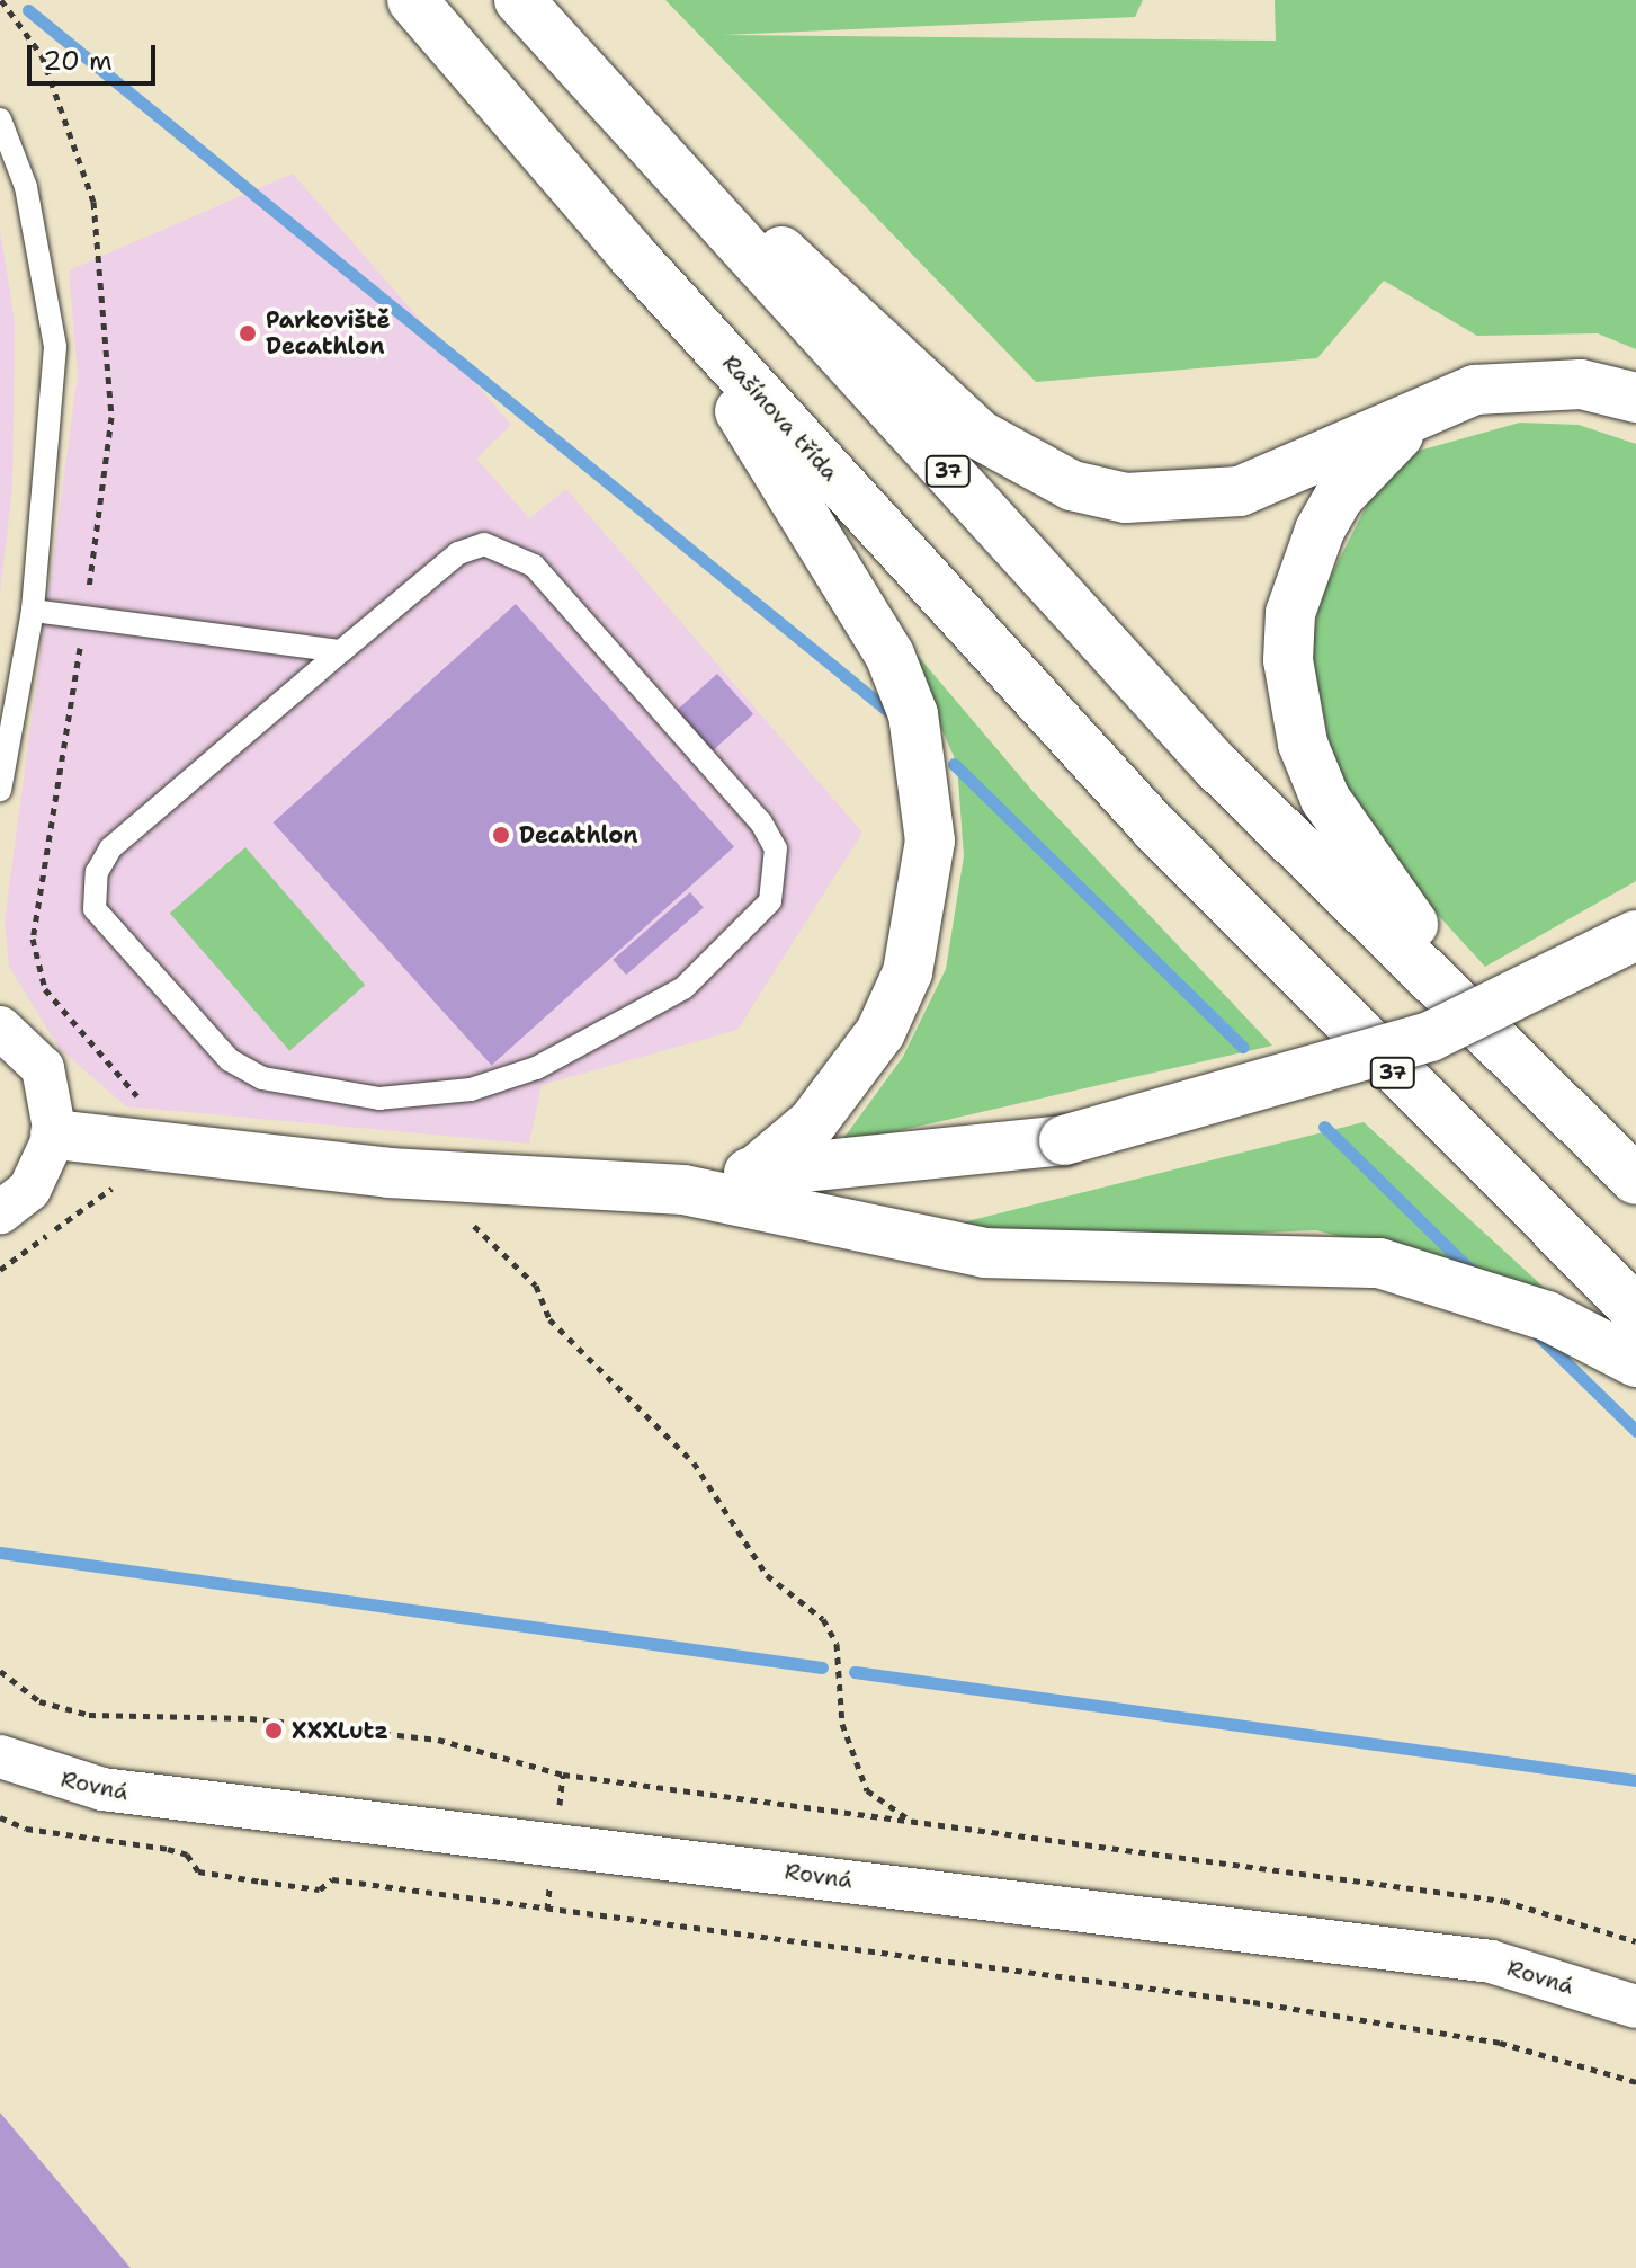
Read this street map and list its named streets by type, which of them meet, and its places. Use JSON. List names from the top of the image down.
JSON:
{
  "streets": {
    "main road": ["Rašínova třída", "37"],
    "street": ["Rovná"]
  },
  "places": ["Parkoviště Decathlon", "Decathlon", "XXXLutz"],
  "scale_bar": "20 m"
}
